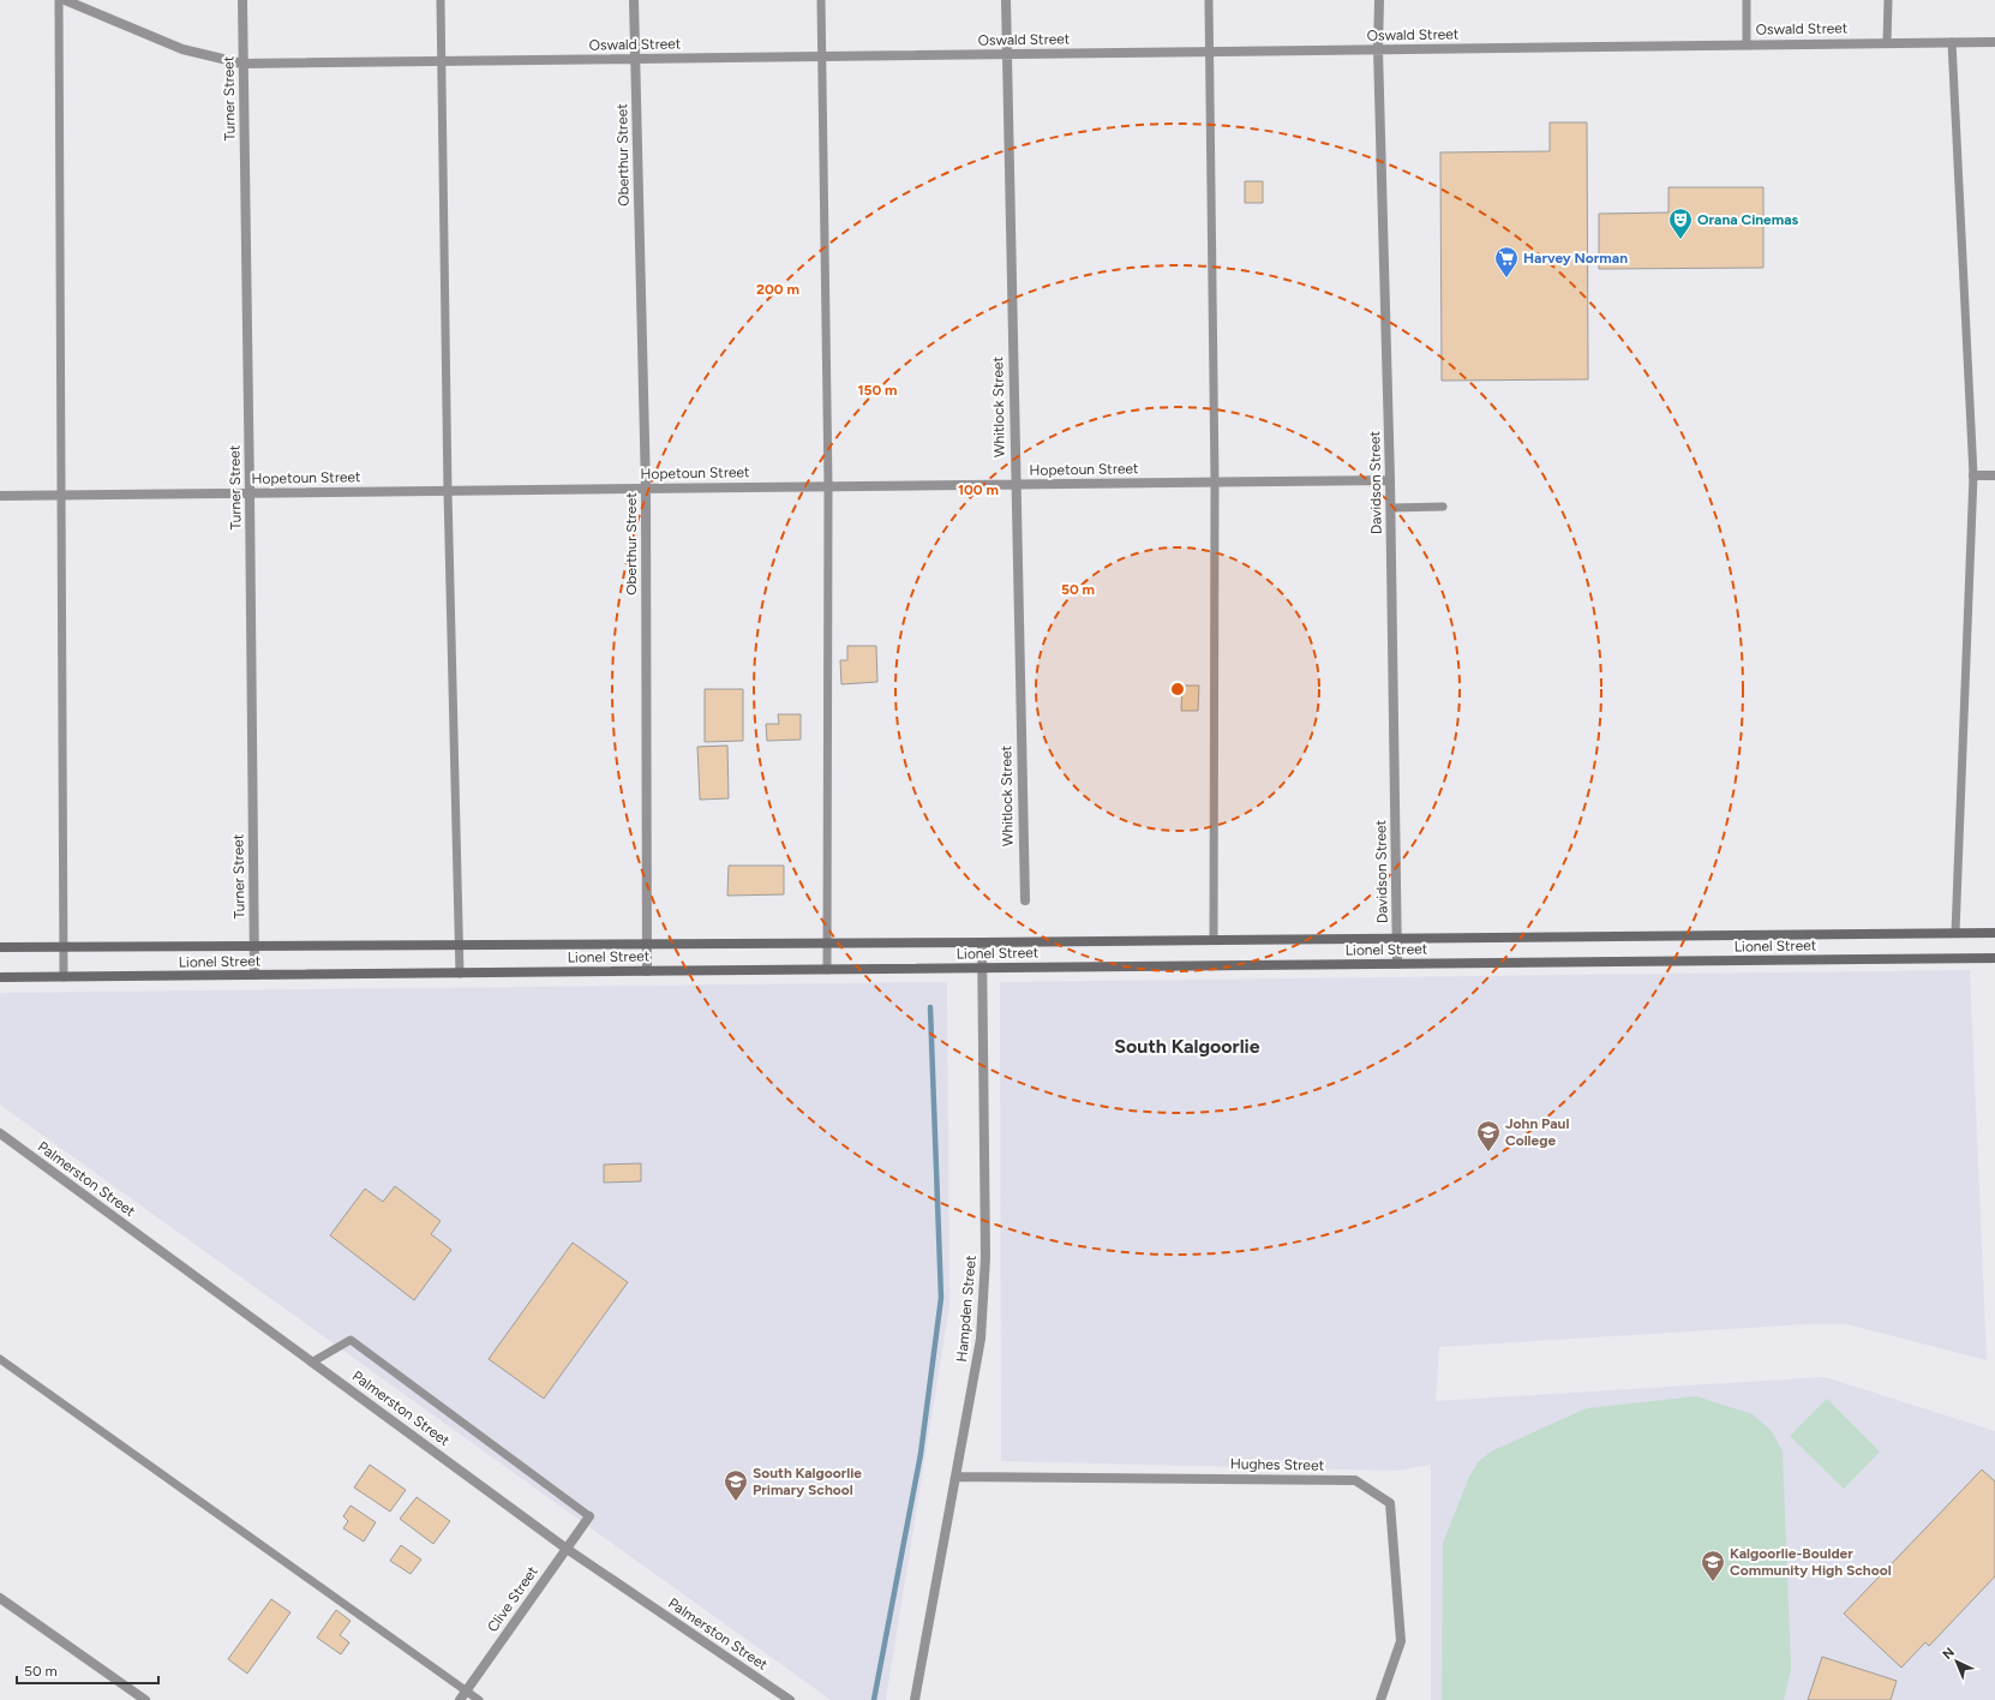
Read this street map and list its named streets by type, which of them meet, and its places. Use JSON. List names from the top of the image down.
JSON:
{
  "streets": {
    "street": [
      "Oswald Street",
      "Turner Street",
      "Oberthur Street",
      "Whitlock Street",
      "Hopetoun Street",
      "Davidson Street",
      "Lionel Street",
      "Palmerston Street",
      "Hampden Street",
      "Hughes Street",
      "Clive Street"
    ]
  },
  "crossings": [
    ["Oswald Street", "Turner Street"],
    ["Oswald Street", "Oberthur Street"],
    ["Oswald Street", "Whitlock Street"],
    ["Oswald Street", "Davidson Street"],
    ["Turner Street", "Hopetoun Street"],
    ["Turner Street", "Lionel Street"],
    ["Oberthur Street", "Hopetoun Street"],
    ["Oberthur Street", "Lionel Street"],
    ["Whitlock Street", "Hopetoun Street"],
    ["Hopetoun Street", "Davidson Street"],
    ["Davidson Street", "Lionel Street"],
    ["Lionel Street", "Hampden Street"],
    ["Palmerston Street", "Clive Street"],
    ["Hampden Street", "Hughes Street"]
  ],
  "districts": ["South Kalgoorlie"],
  "places": {
    "theatre": ["Orana Cinemas"],
    "supermarket": ["Harvey Norman"],
    "school or university": ["John Paul College", "South Kalgoorlie Primary School", "Kalgoorlie-Boulder Community High School"]
  },
  "scale_bar": "50 m",
  "north": "top left",
  "rings": [
    "200 m",
    "150 m",
    "100 m",
    "50 m"
  ]
}
